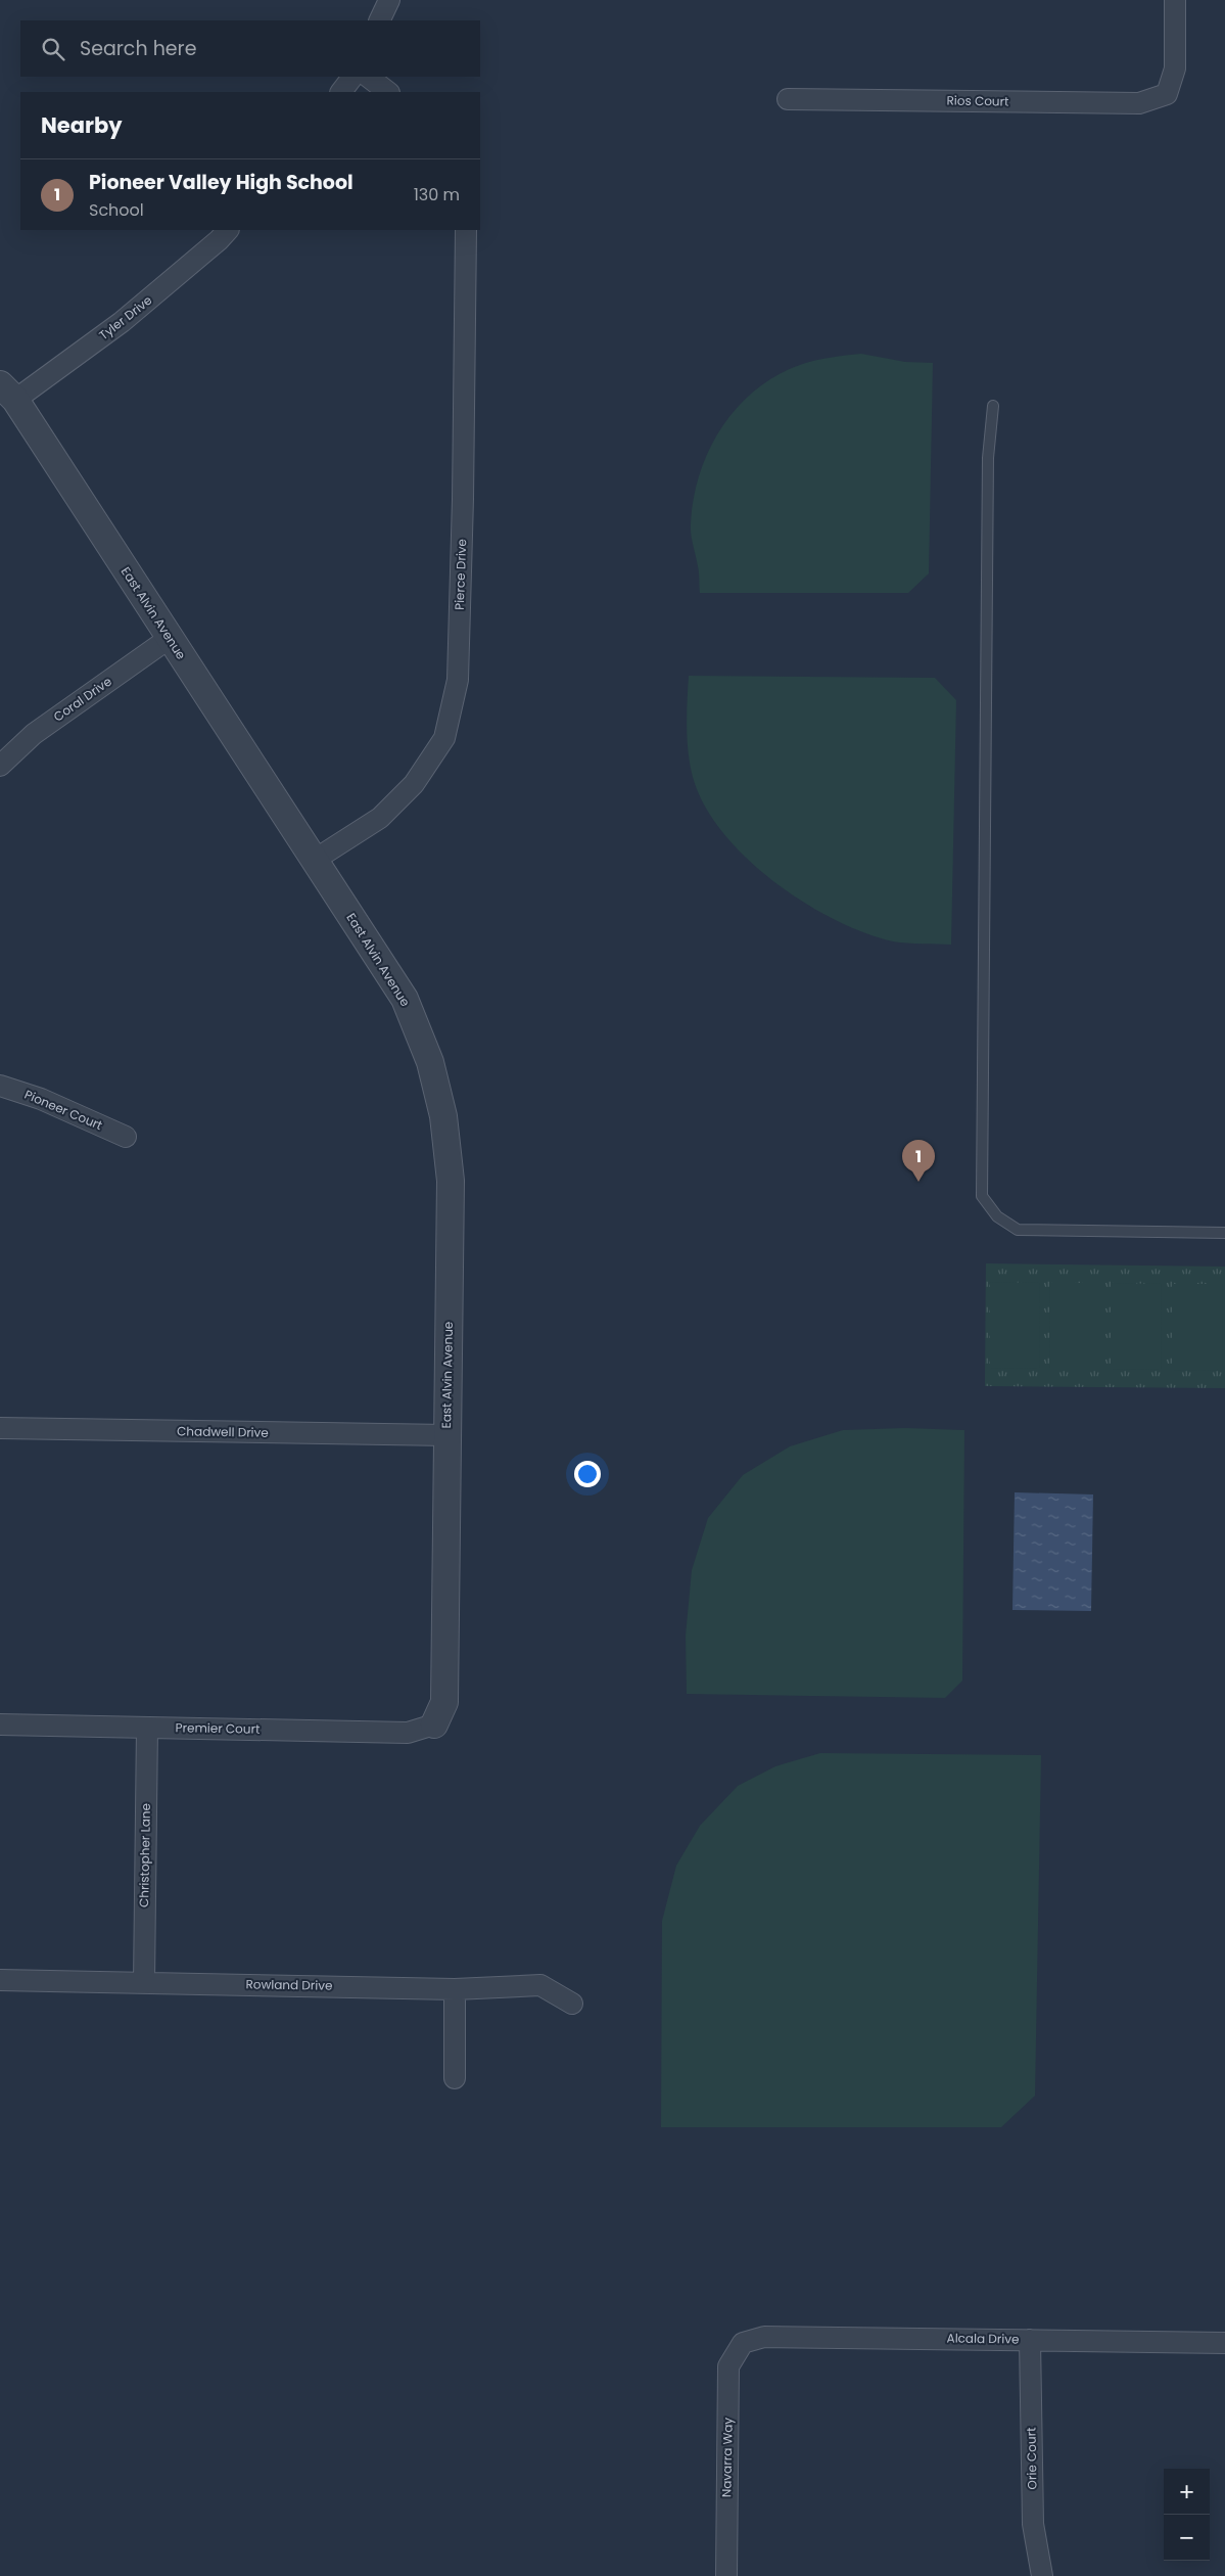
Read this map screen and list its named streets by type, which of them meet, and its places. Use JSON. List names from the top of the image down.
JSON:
{
  "streets": {
    "street": [
      "Rios Court",
      "Tyler Drive",
      "Pierce Drive",
      "East Alvin Avenue",
      "Coral Drive",
      "Pioneer Court",
      "Chadwell Drive",
      "Premier Court",
      "Christopher Lane",
      "Rowland Drive",
      "Alcala Drive",
      "Navarra Way",
      "Orie Court"
    ]
  },
  "crossings": [
    ["Tyler Drive", "East Alvin Avenue"],
    ["Pierce Drive", "East Alvin Avenue"],
    ["East Alvin Avenue", "Coral Drive"],
    ["East Alvin Avenue", "Chadwell Drive"],
    ["East Alvin Avenue", "Premier Court"],
    ["Premier Court", "Christopher Lane"],
    ["Christopher Lane", "Rowland Drive"],
    ["Alcala Drive", "Navarra Way"],
    ["Alcala Drive", "Orie Court"]
  ],
  "page": {
    "search": "Search here",
    "heading": "Nearby",
    "list": [
      {
        "mark": "1",
        "name": "Pioneer Valley High School",
        "note": "School",
        "value": "130 m"
      }
    ],
    "pins": "1",
    "map_buttons": ["+", "−"]
  }
}
